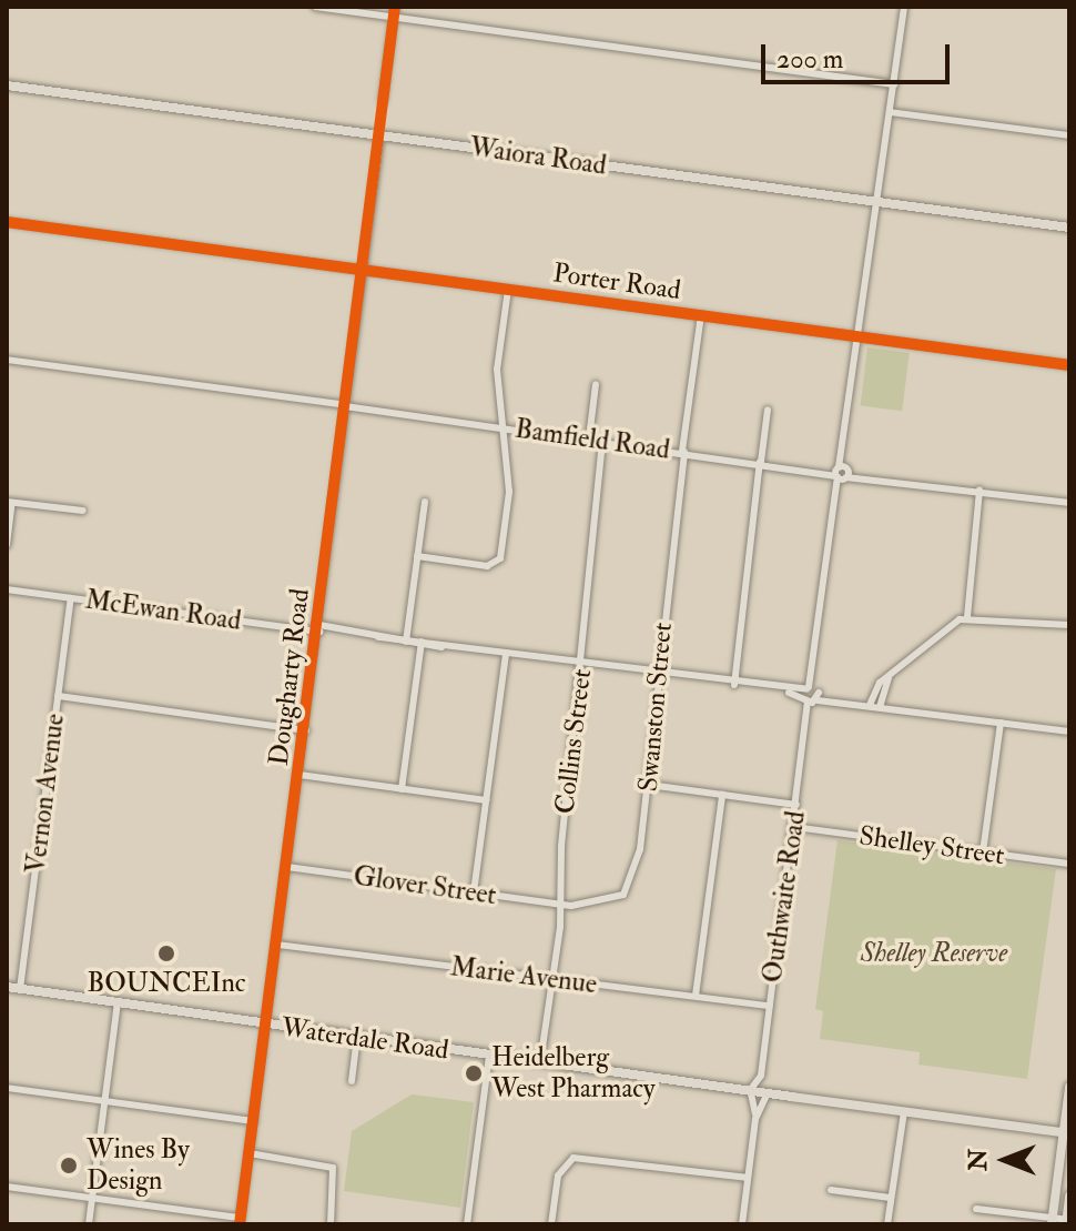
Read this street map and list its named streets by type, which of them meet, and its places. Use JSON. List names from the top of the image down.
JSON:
{
  "streets": {
    "main road": ["Waiora Road", "Waterdale Road"],
    "street": [
      "Porter Road",
      "Bamfield Road",
      "McEwan Road",
      "Dougharty Road",
      "Swanston Street",
      "Collins Street",
      "Vernon Avenue",
      "Shelley Street",
      "Glover Street",
      "Outhwaite Road",
      "Marie Avenue"
    ]
  },
  "crossings": [
    ["Waiora Road", "Dougharty Road"],
    ["Waiora Road", "Outhwaite Road"],
    ["Porter Road", "Dougharty Road"],
    ["Porter Road", "Swanston Street"],
    ["Porter Road", "Outhwaite Road"],
    ["Bamfield Road", "Dougharty Road"],
    ["Bamfield Road", "Swanston Street"],
    ["Bamfield Road", "Collins Street"],
    ["Bamfield Road", "Outhwaite Road"],
    ["McEwan Road", "Dougharty Road"],
    ["McEwan Road", "Swanston Street"],
    ["McEwan Road", "Collins Street"],
    ["McEwan Road", "Vernon Avenue"],
    ["McEwan Road", "Outhwaite Road"],
    ["Dougharty Road", "Glover Street"],
    ["Dougharty Road", "Marie Avenue"],
    ["Dougharty Road", "Waterdale Road"],
    ["Swanston Street", "Collins Street"],
    ["Swanston Street", "Glover Street"],
    ["Collins Street", "Glover Street"],
    ["Collins Street", "Marie Avenue"],
    ["Collins Street", "Waterdale Road"],
    ["Vernon Avenue", "Waterdale Road"],
    ["Shelley Street", "Outhwaite Road"],
    ["Outhwaite Road", "Marie Avenue"],
    ["Outhwaite Road", "Waterdale Road"]
  ],
  "parks": ["Shelley Reserve"],
  "places": ["BOUNCEInc", "Heidelberg West Pharmacy", "Wines By Design"],
  "scale_bar": "200 m",
  "north": "left"
}
